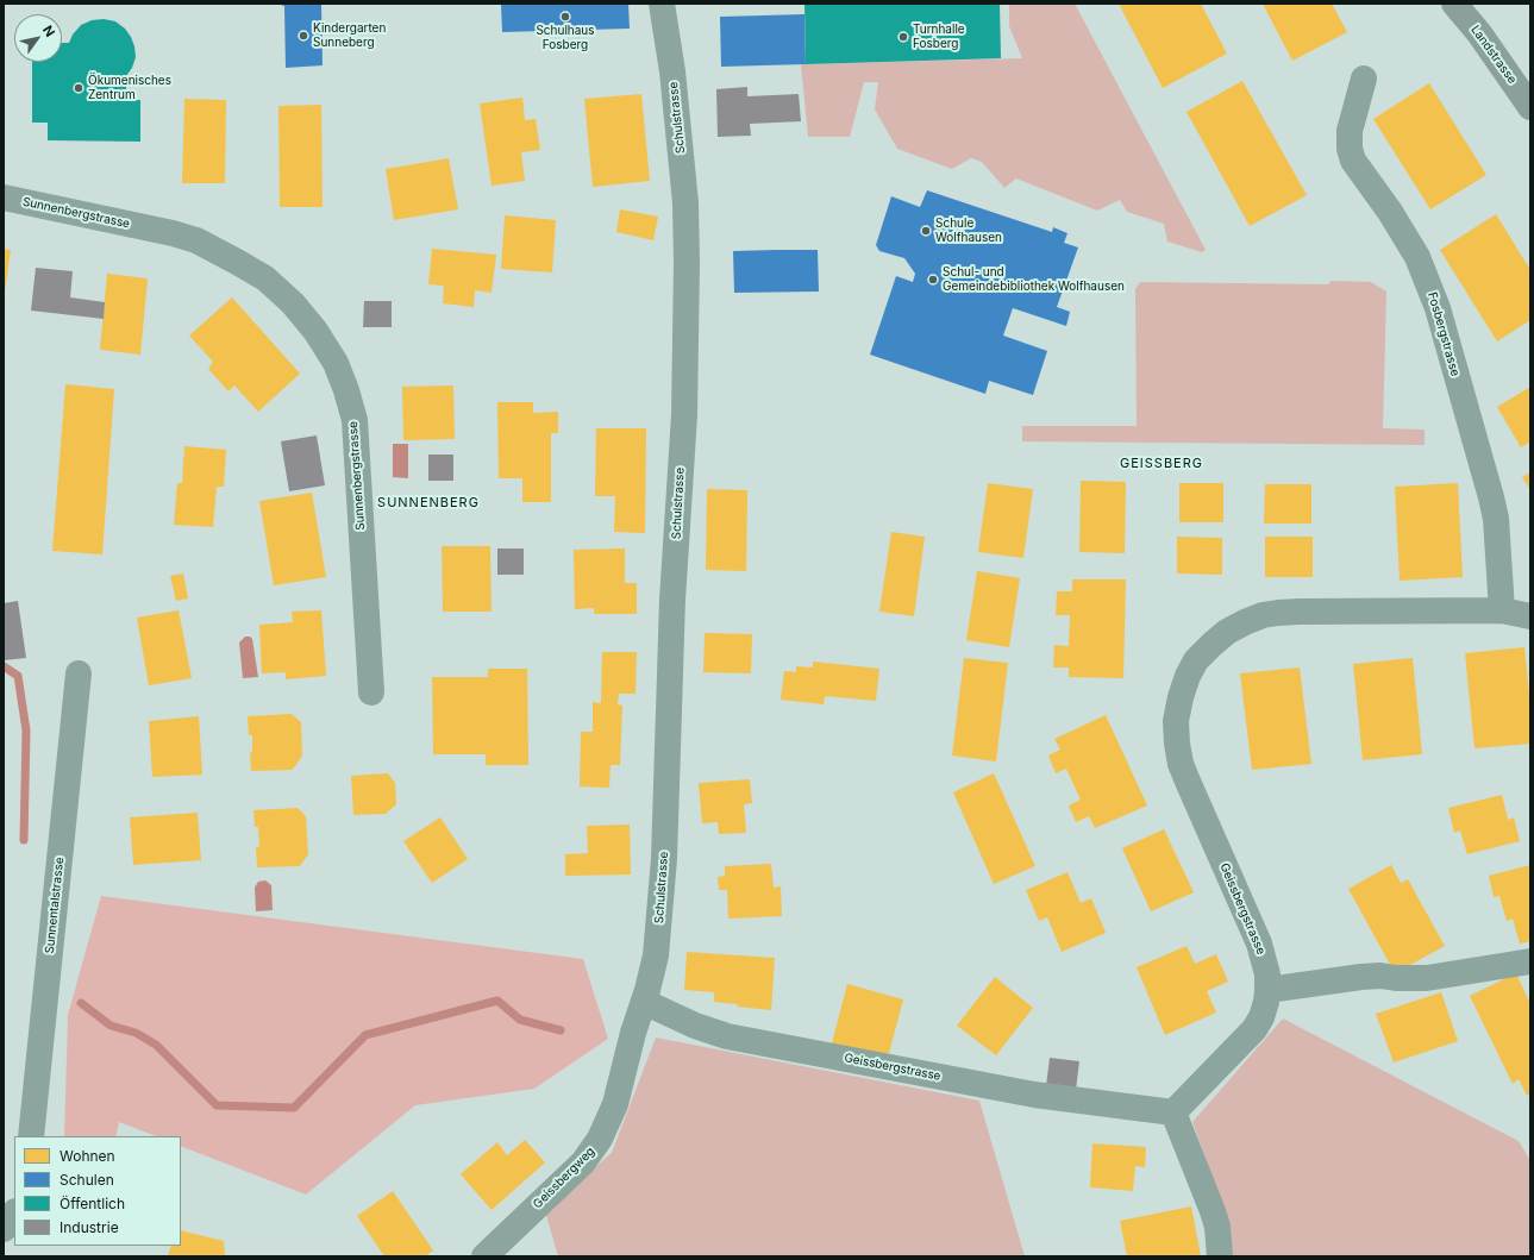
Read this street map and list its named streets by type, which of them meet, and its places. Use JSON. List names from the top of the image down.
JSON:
{
  "streets": {
    "main road": ["Landstrasse"],
    "street": [
      "Schulstrasse",
      "Sunnenbergstrasse",
      "Fosbergstrasse",
      "Sunnentalstrasse",
      "Geissbergstrasse",
      "Geissbergweg"
    ]
  },
  "crossings": [
    ["Schulstrasse", "Geissbergstrasse"],
    ["Schulstrasse", "Geissbergweg"],
    ["Fosbergstrasse", "Geissbergstrasse"],
    ["Geissbergstrasse", "Geissbergweg"]
  ],
  "districts": ["GEISSBERG", "SUNNENBERG"],
  "places": [
    "Schulhaus Fosberg",
    "Kindergarten Sunneberg",
    "Turnhalle Fosberg",
    "Ökumenisches Zentrum",
    "Schule Wolfhausen",
    "Schul- und Gemeindebibliothek Wolfhausen"
  ],
  "legend": [
    "Wohnen",
    "Schulen",
    "Öffentlich",
    "Industrie"
  ],
  "north": "top right"
}
